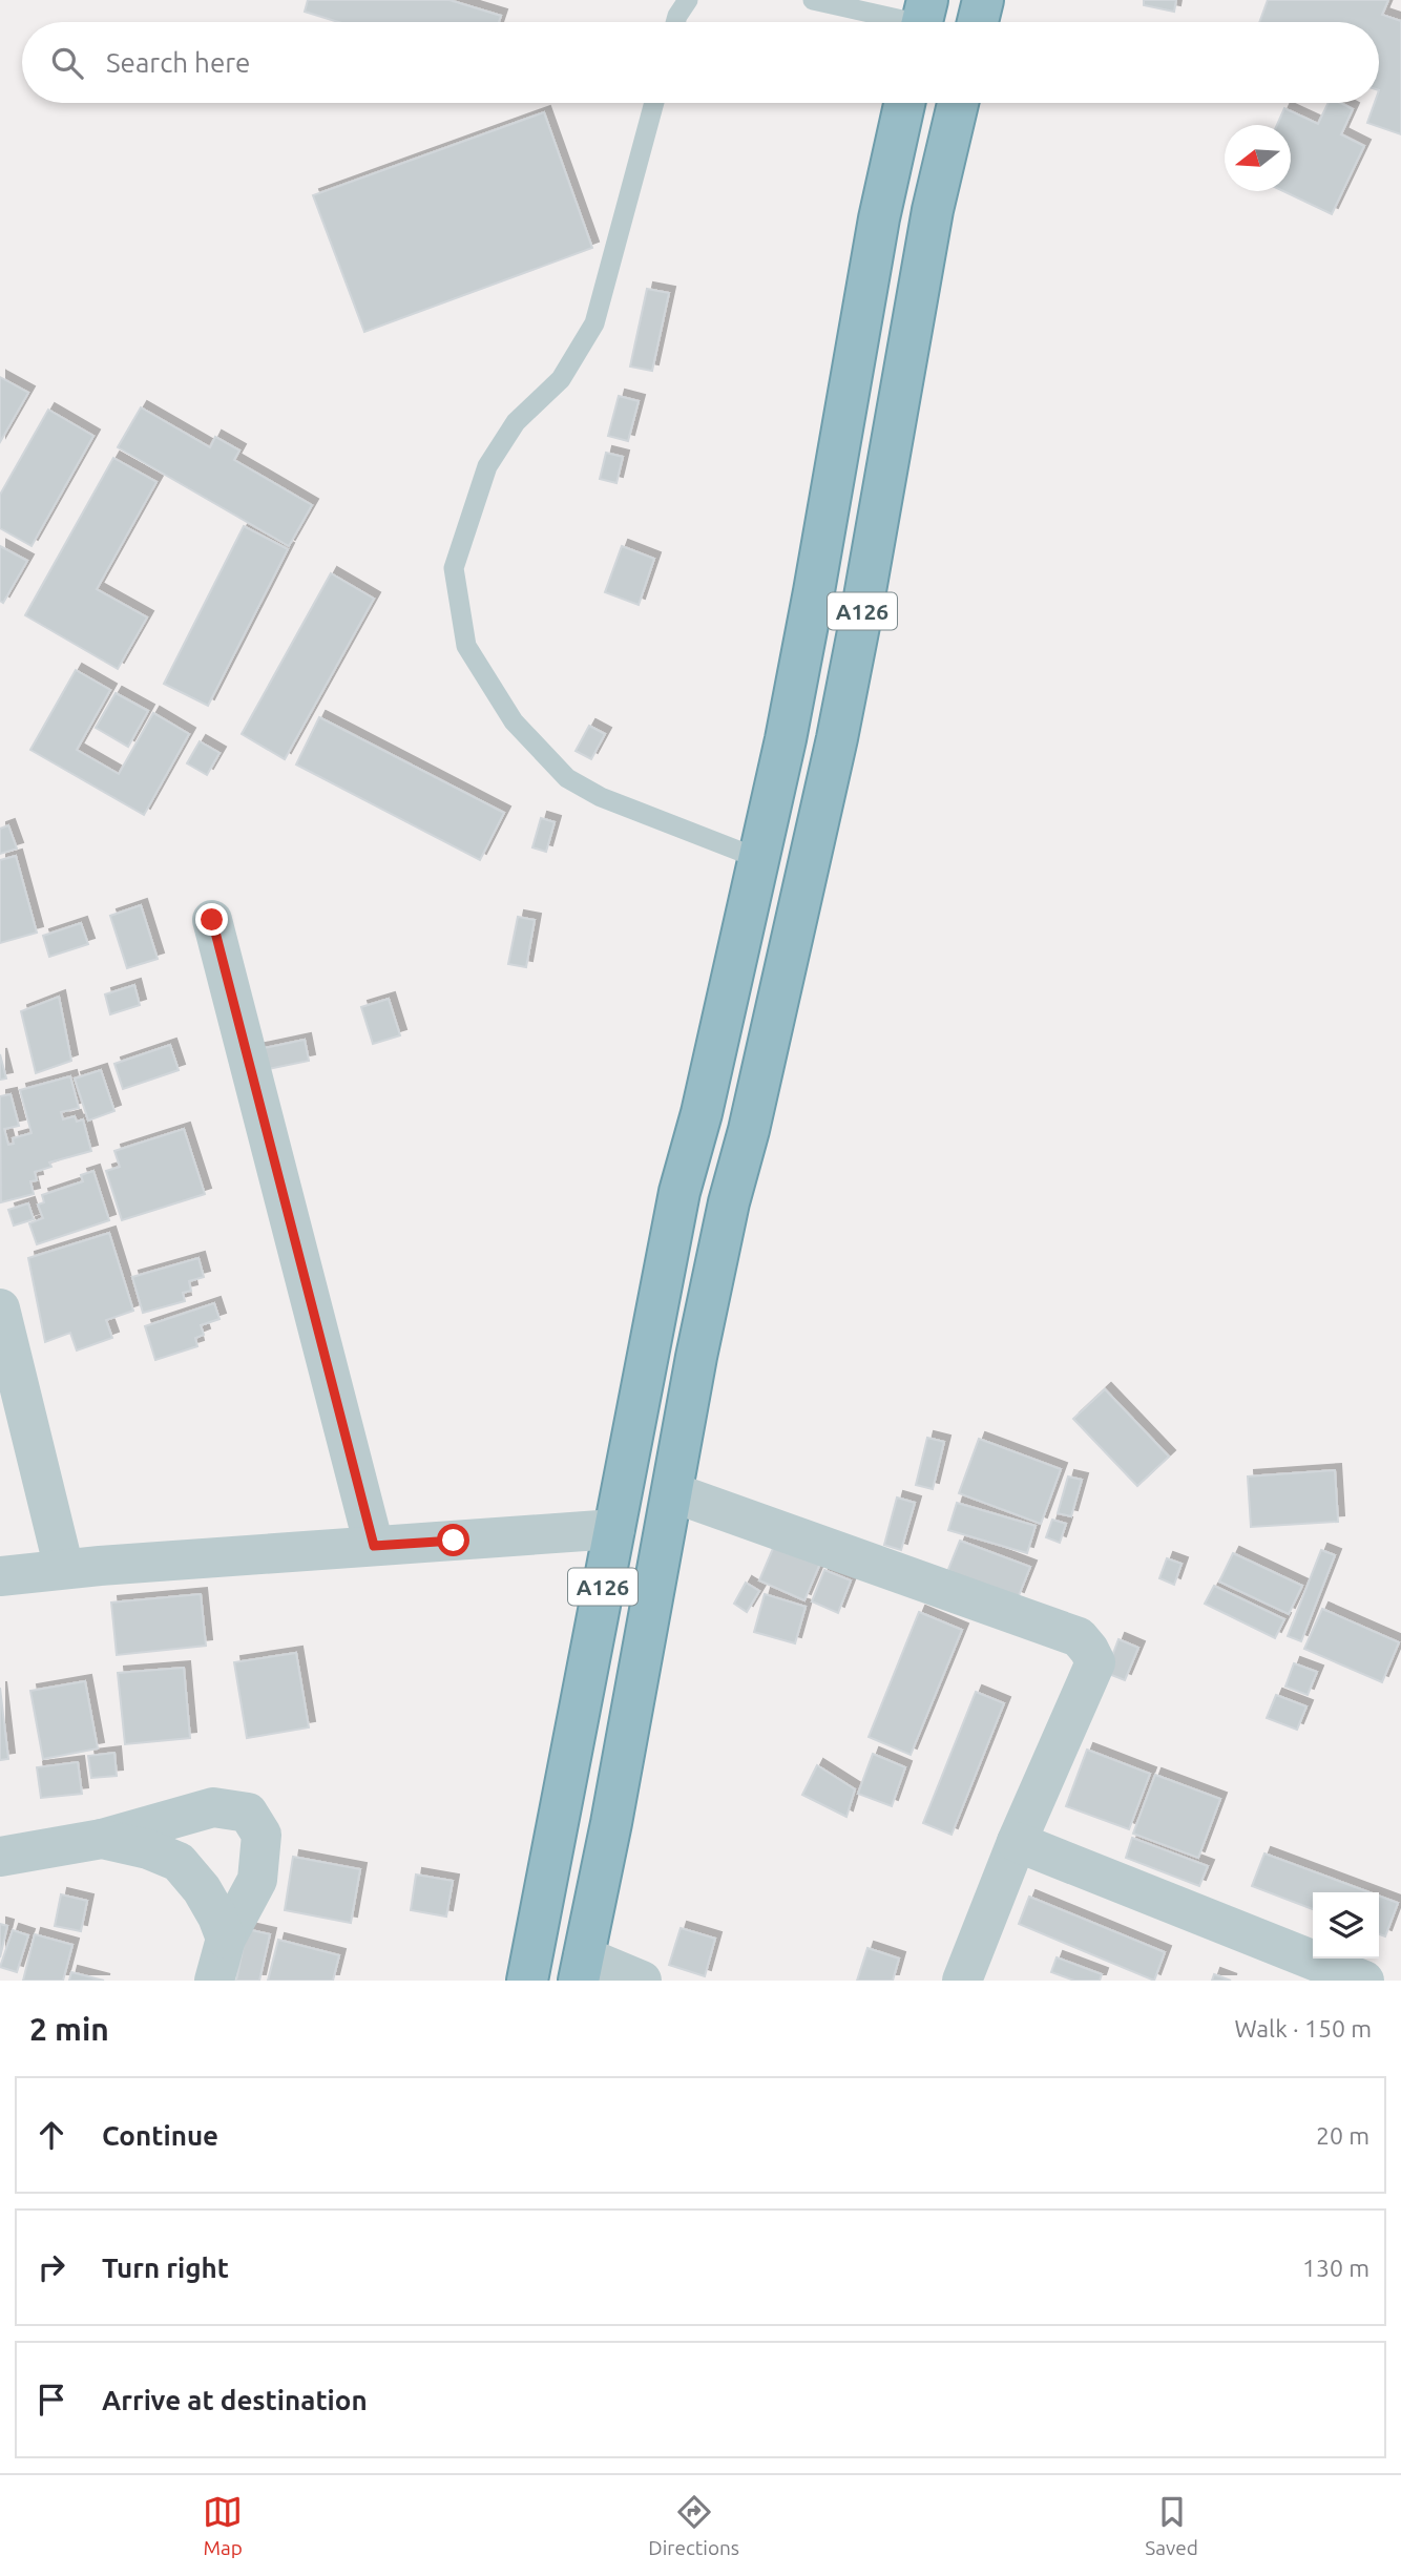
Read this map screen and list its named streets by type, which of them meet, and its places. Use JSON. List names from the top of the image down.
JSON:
{
  "streets": {
    "highway": ["A126"]
  },
  "north": "left",
  "page": {
    "search": "Search here",
    "heading": ["2 min", "Walk · 150 m"],
    "list": [
      ["Continue", "20 m"],
      ["Turn right", "130 m"],
      "Arrive at destination"
    ],
    "nav": ["Map", "Directions", "Saved"]
  }
}
